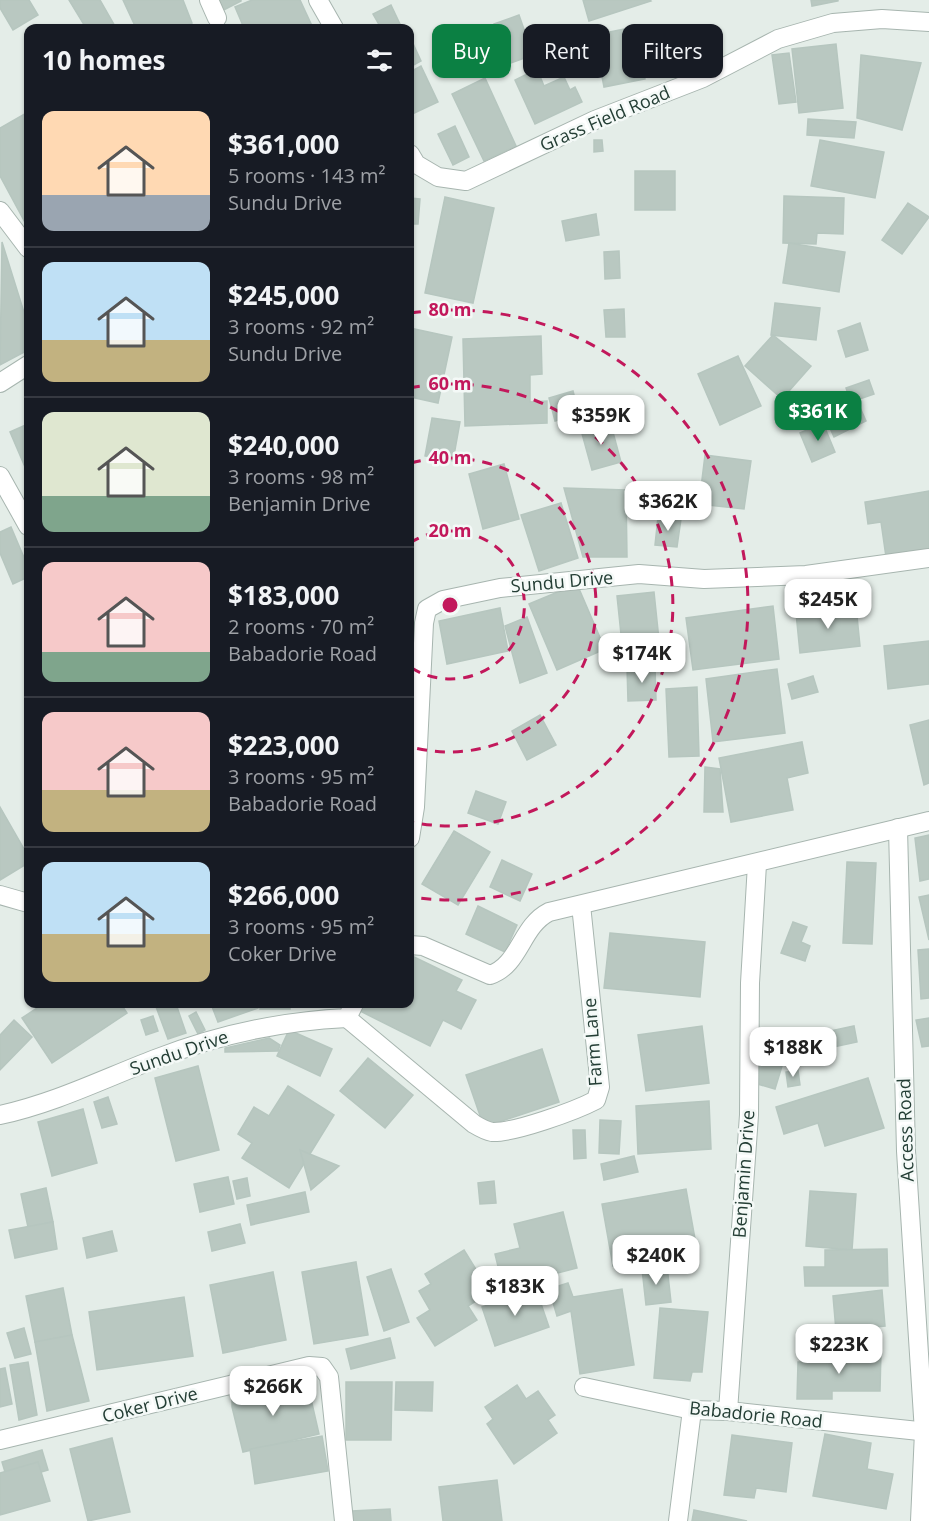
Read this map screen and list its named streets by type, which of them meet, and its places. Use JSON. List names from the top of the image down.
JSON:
{
  "streets": {
    "street": [
      "Grass Field Road",
      "Sundu Drive",
      "Farm Lane",
      "Access Road",
      "Benjamin Drive",
      "Coker Drive",
      "Babadorie Road"
    ]
  },
  "crossings": [
    ["Sundu Drive", "Farm Lane"],
    ["Access Road", "Babadorie Road"],
    ["Benjamin Drive", "Babadorie Road"]
  ],
  "page": {
    "chip": ["Buy", "Rent", "Filters"],
    "heading": "10 homes",
    "list": [
      {
        "name": "$361,000",
        "note": "5 rooms · 143 m² · Sundu Drive"
      },
      {
        "name": "$245,000",
        "note": "3 rooms · 92 m² · Sundu Drive"
      },
      {
        "name": "$240,000",
        "note": "3 rooms · 98 m² · Benjamin Drive"
      },
      {
        "name": "$183,000",
        "note": "2 rooms · 70 m² · Babadorie Road"
      },
      {
        "name": "$223,000",
        "note": "3 rooms · 95 m² · Babadorie Road"
      },
      {
        "name": "$266,000",
        "note": "3 rooms · 95 m² · Coker Drive"
      }
    ],
    "price": [
      "$361K",
      "$359K",
      "$362K",
      "$245K",
      "$174K",
      "$188K",
      "$240K",
      "$183K",
      "$223K",
      "$266K"
    ]
  },
  "rings": [
    "80 m",
    "60 m",
    "40 m",
    "20 m"
  ]
}
